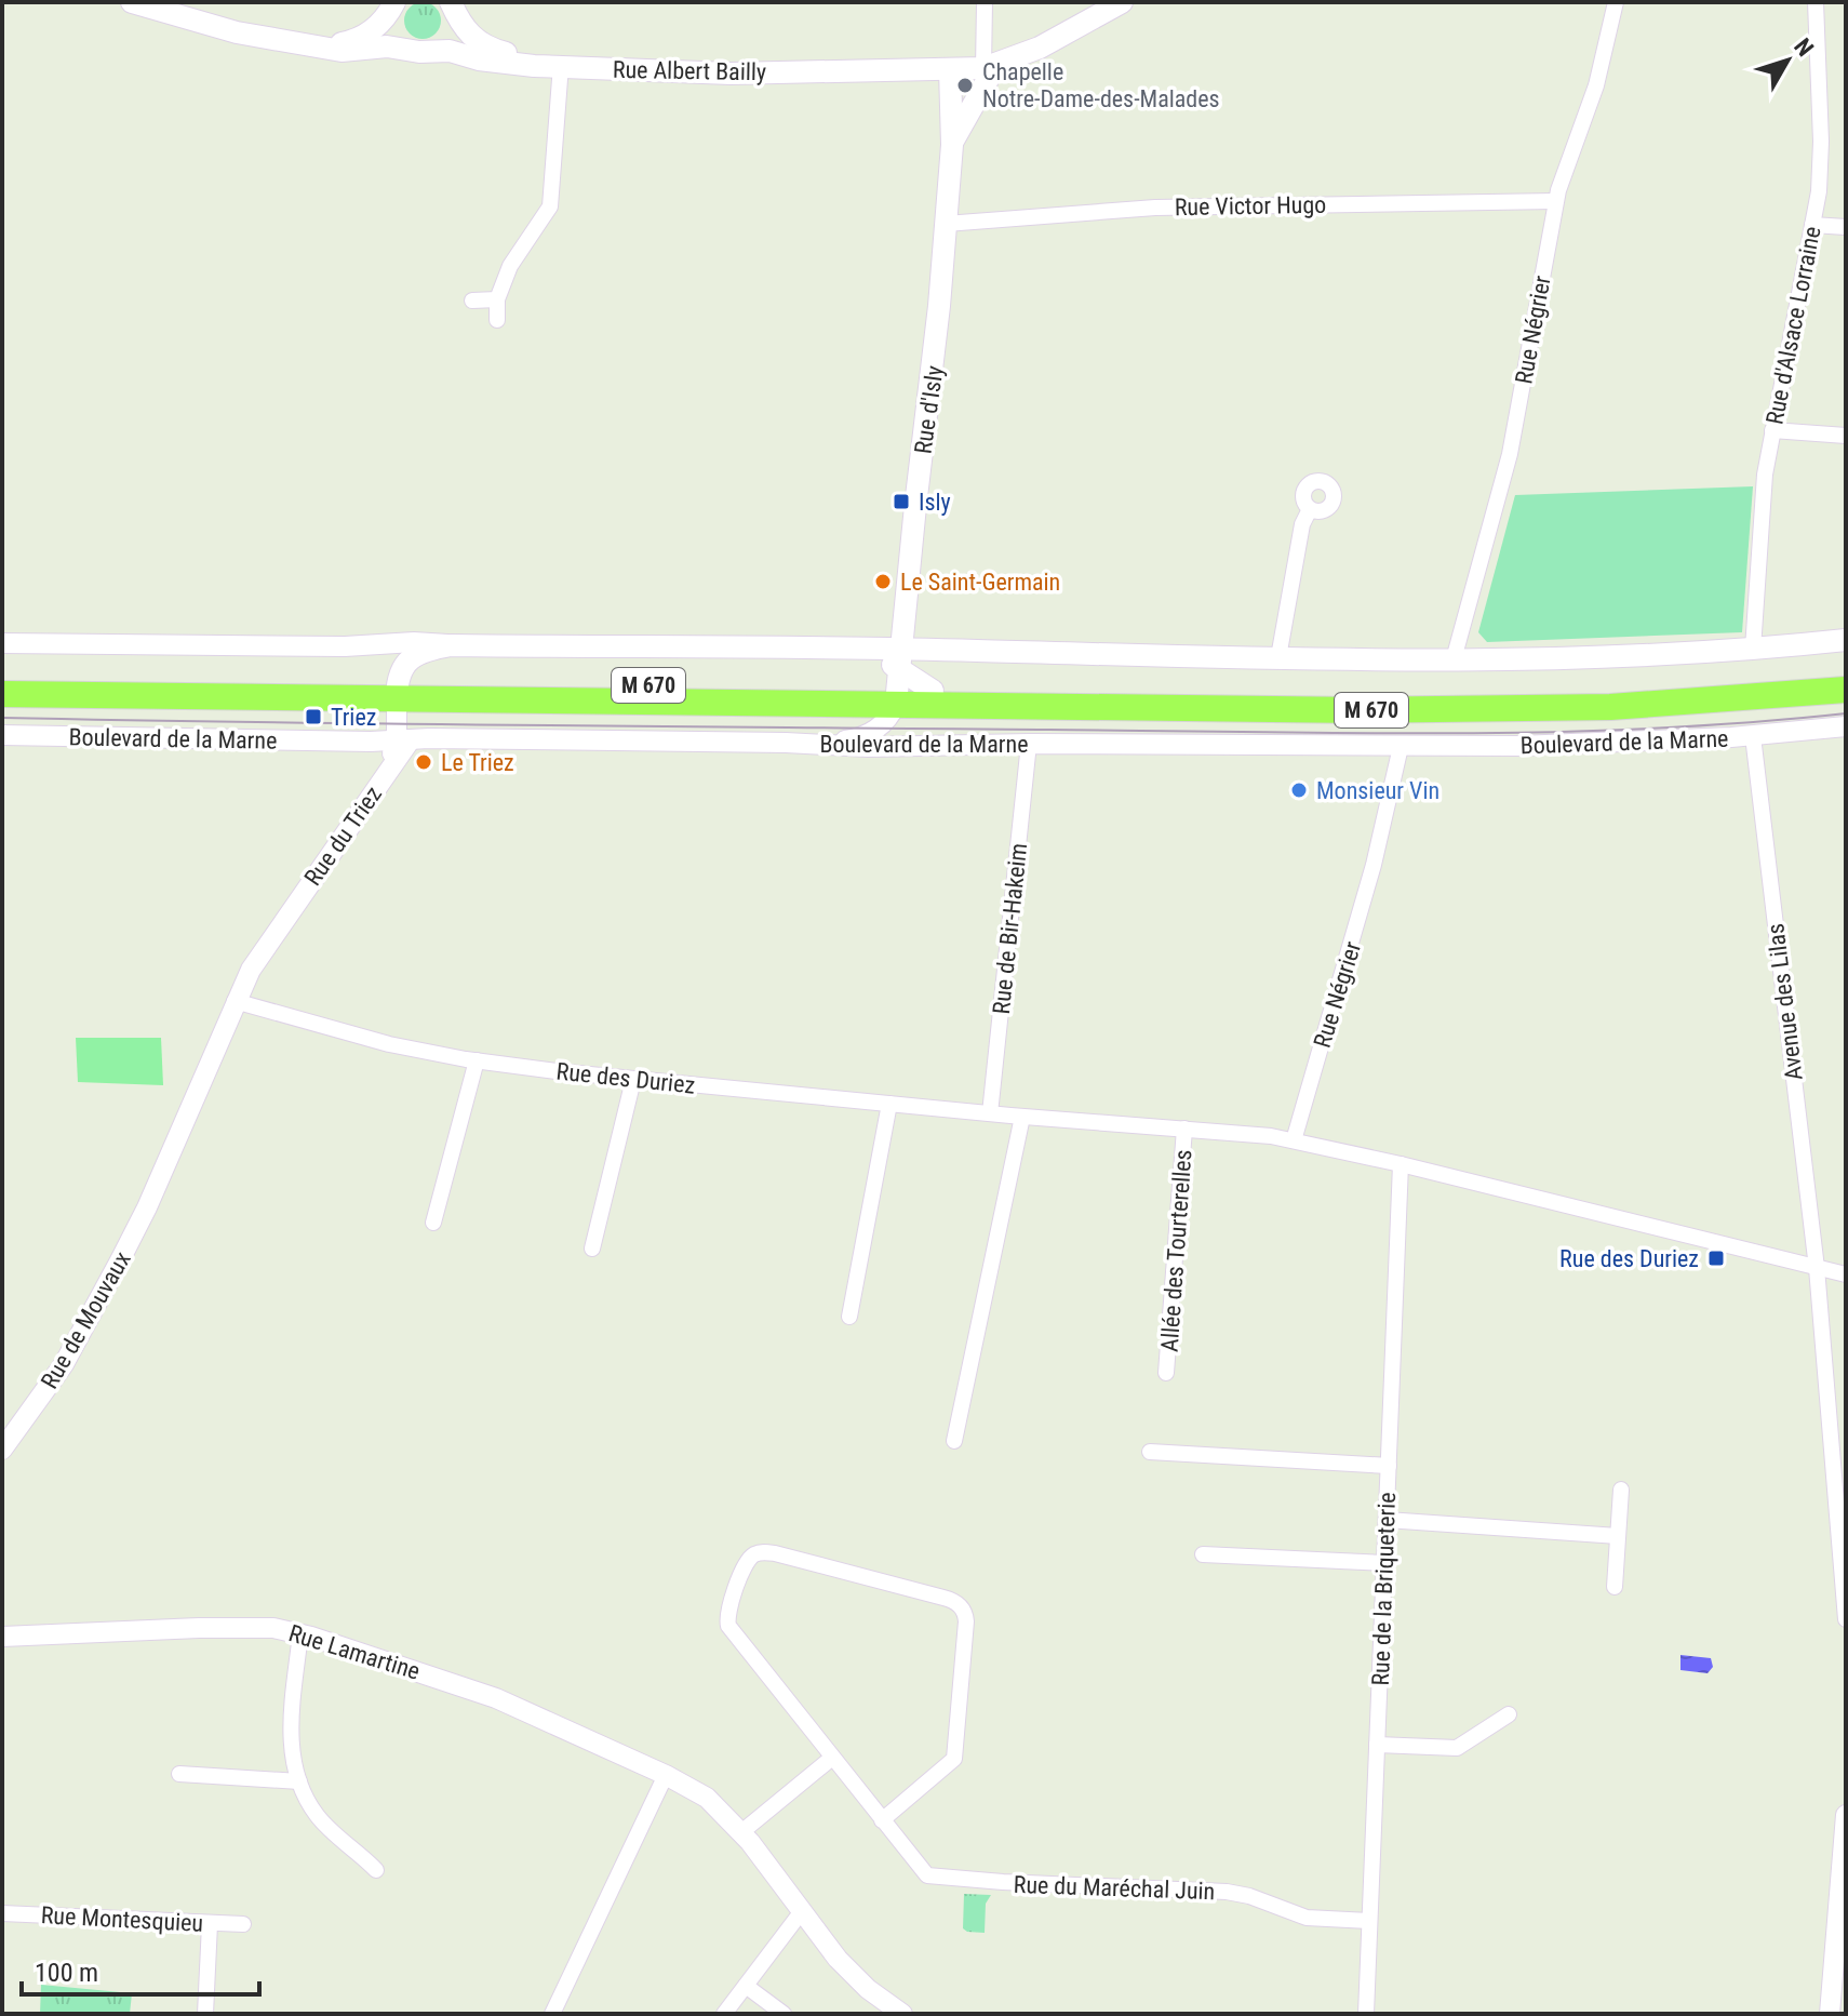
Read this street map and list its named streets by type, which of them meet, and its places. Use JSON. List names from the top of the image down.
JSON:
{
  "streets": {
    "main road": [
      "Rue Albert Bailly",
      "Rue d'Isly",
      "M 670",
      "Boulevard de la Marne"
    ],
    "street": [
      "Rue Victor Hugo",
      "Rue d'Alsace Lorraine",
      "Rue Négrier",
      "Rue du Triez",
      "Rue de Bir-Hakeim",
      "Avenue des Lilas",
      "Rue des Duriez",
      "Allée des Tourterelles",
      "Rue de Mouvaux",
      "Rue de la Briqueterie",
      "Rue Lamartine",
      "Rue du Maréchal Juin",
      "Rue Montesquieu"
    ]
  },
  "crossings": [
    ["Rue Albert Bailly", "Rue d'Isly"],
    ["Rue Victor Hugo", "Rue Négrier"],
    ["Rue Victor Hugo", "Rue d'Isly"],
    ["Rue d'Alsace Lorraine", "Boulevard de la Marne"],
    ["Rue Négrier", "Boulevard de la Marne"],
    ["Rue Négrier", "Rue des Duriez"],
    ["Rue d'Isly", "Boulevard de la Marne"],
    ["Boulevard de la Marne", "Rue du Triez"],
    ["Boulevard de la Marne", "Rue de Bir-Hakeim"],
    ["Boulevard de la Marne", "Avenue des Lilas"],
    ["Rue du Triez", "Rue des Duriez"],
    ["Rue du Triez", "Rue de Mouvaux"],
    ["Rue de Bir-Hakeim", "Rue des Duriez"],
    ["Avenue des Lilas", "Rue des Duriez"],
    ["Rue des Duriez", "Allée des Tourterelles"],
    ["Rue des Duriez", "Rue de Mouvaux"],
    ["Rue des Duriez", "Rue de la Briqueterie"],
    ["Rue de la Briqueterie", "Rue du Maréchal Juin"]
  ],
  "places": {
    "other": [
      "Chapelle Notre-Dame-des-Malades",
      "Le Saint-Germain",
      "Le Triez",
      "Monsieur Vin"
    ],
    "transit": ["Isly", "Triez", "Rue des Duriez"]
  },
  "scale_bar": "100 m",
  "north": "top right"
}
